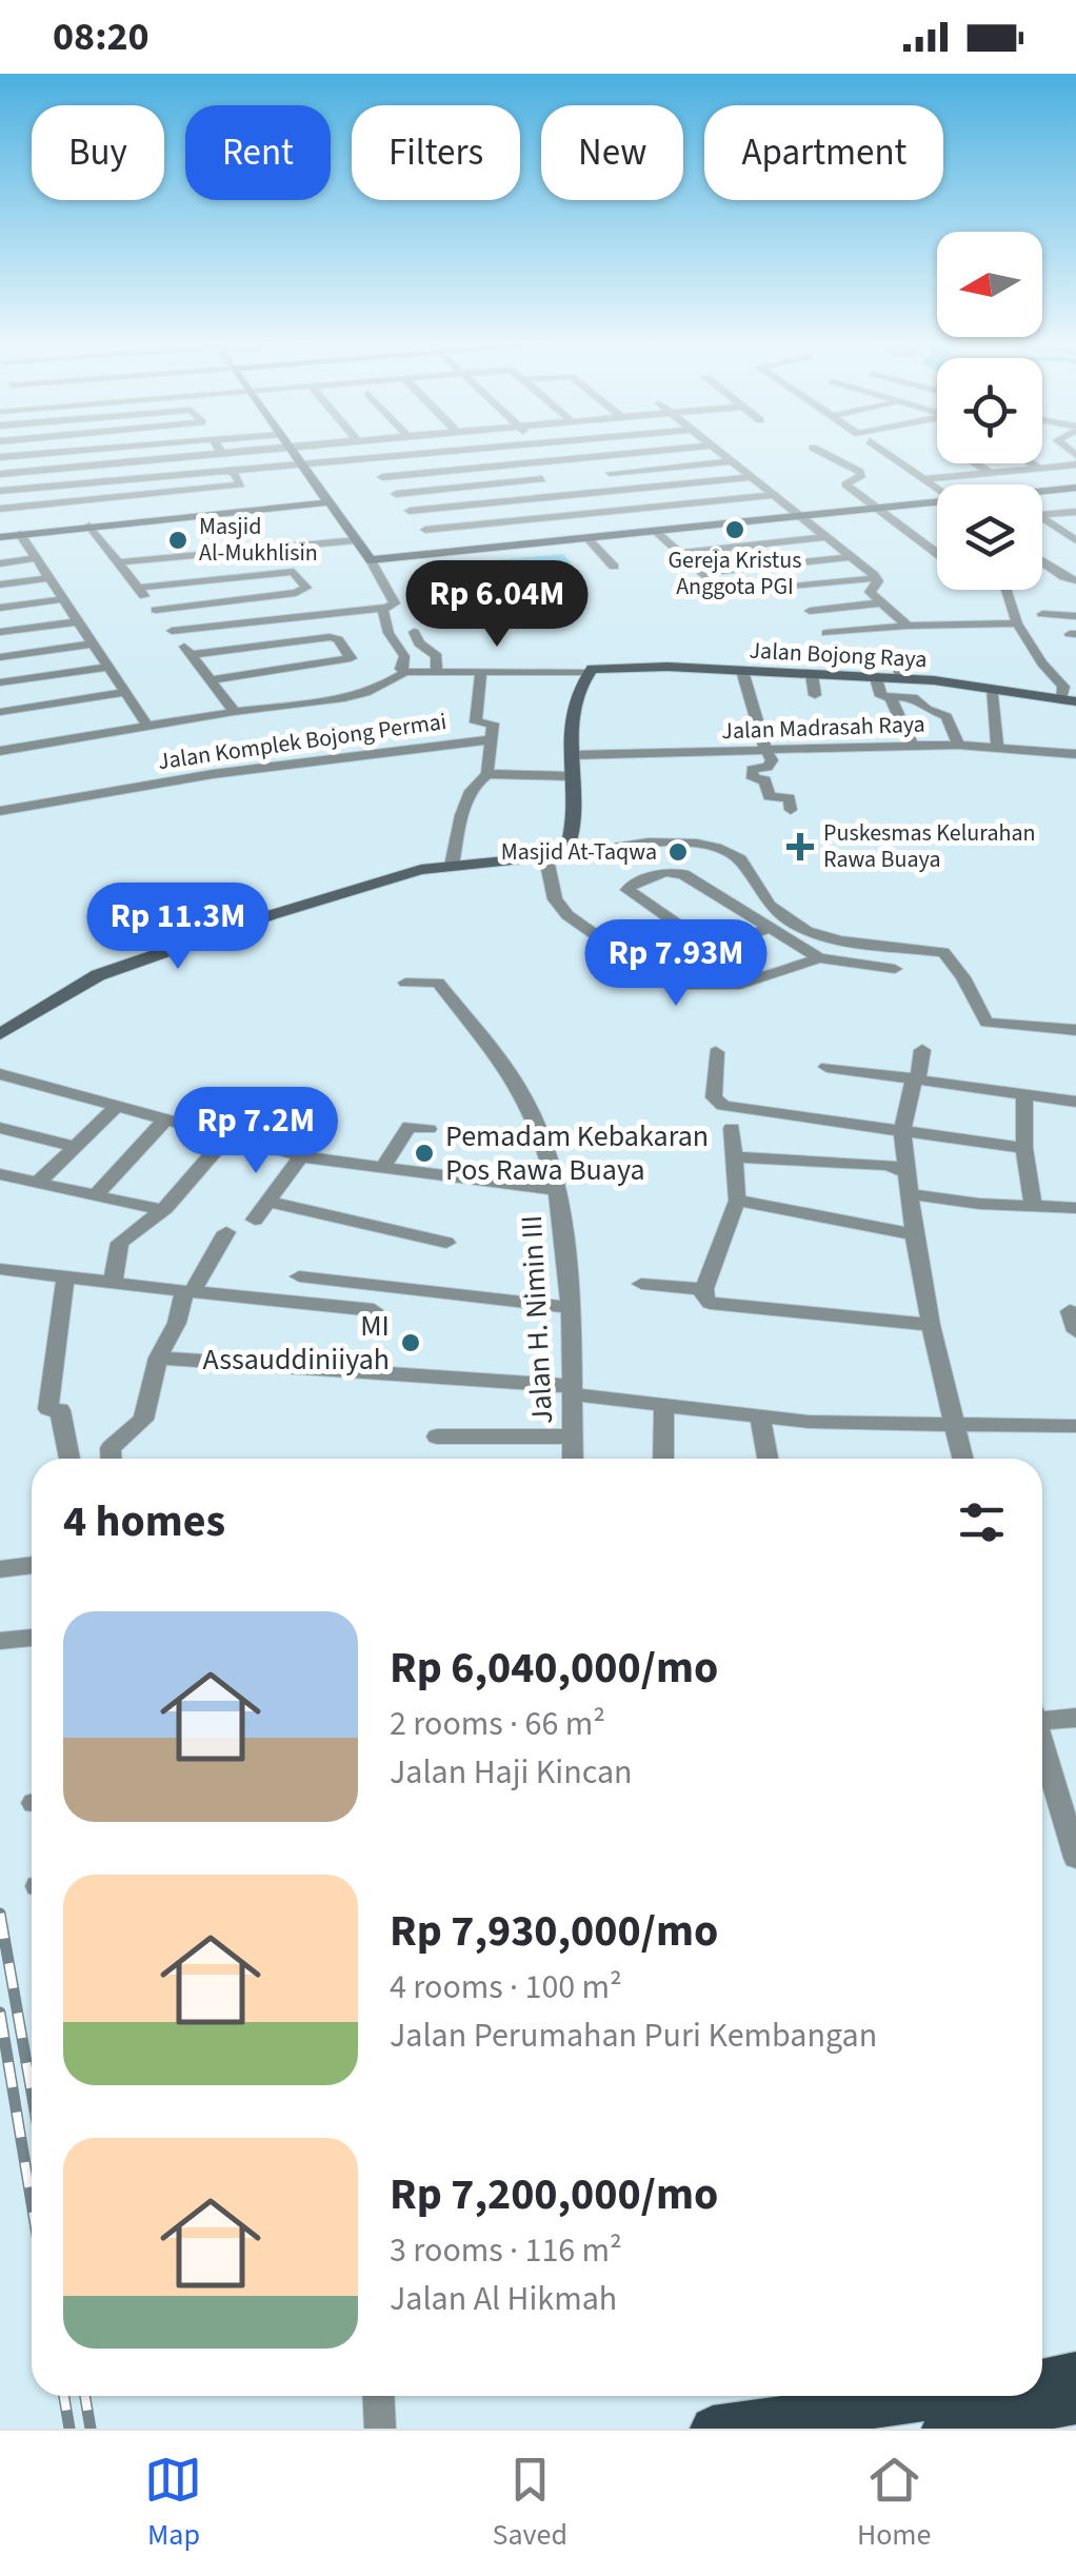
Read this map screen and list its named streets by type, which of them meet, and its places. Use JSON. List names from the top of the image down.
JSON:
{
  "streets": {
    "street": [
      "Jalan Bojong Raya",
      "Jalan Madrasah Raya",
      "Jalan Komplek Bojong Permai",
      "Jalan H. Nimin III"
    ]
  },
  "places": {
    "other": [
      "Gereja Kristus Anggota PGI",
      "Masjid Al-Mukhlisin",
      "Masjid At-Taqwa",
      "Pemadam Kebakaran Pos Rawa Buaya",
      "MI Assauddiniiyah"
    ],
    "health": ["Puskesmas Kelurahan Rawa Buaya"]
  },
  "north": "left",
  "page": {
    "status": "08:20",
    "chip": [
      "Buy",
      "Rent",
      "Filters",
      "New",
      "Apartment"
    ],
    "price": [
      "Rp 6.04M",
      "Rp 11.3M",
      "Rp 7.93M",
      "Rp 7.2M"
    ],
    "heading": "4 homes",
    "list": [
      {
        "name": "Rp 6,040,000/mo",
        "note": "2 rooms · 66 m² · Jalan Haji Kincan"
      },
      {
        "name": "Rp 7,930,000/mo",
        "note": "4 rooms · 100 m² · Jalan Perumahan Puri Kembangan"
      },
      {
        "name": "Rp 7,200,000/mo",
        "note": "3 rooms · 116 m² · Jalan Al Hikmah"
      }
    ],
    "tabs": ["Map", "Saved", "Home"]
  }
}
